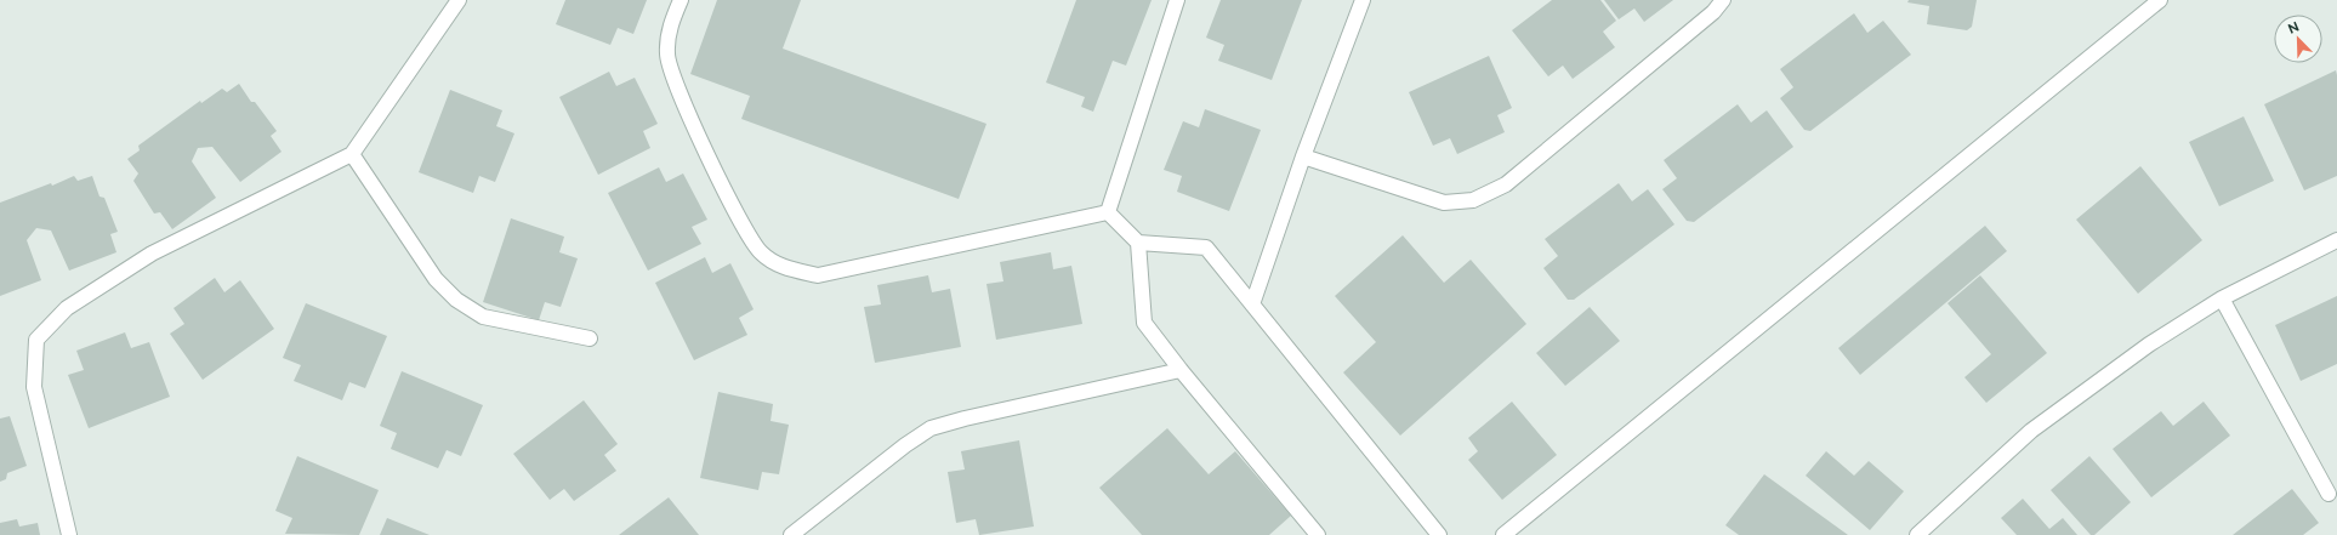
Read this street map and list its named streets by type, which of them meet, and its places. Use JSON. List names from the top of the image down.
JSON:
{
  "north": "top left"
}
